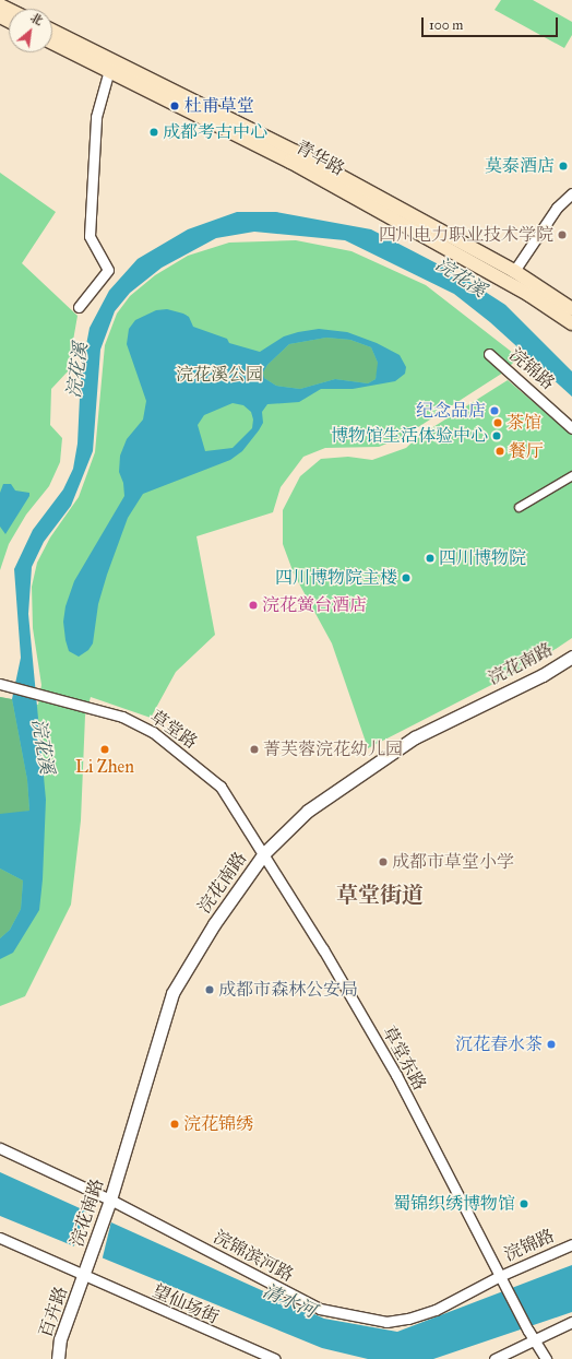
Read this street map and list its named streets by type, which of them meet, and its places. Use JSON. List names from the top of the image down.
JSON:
{
  "streets": {
    "main road": ["青华路"],
    "street": [
      "浣锦路",
      "浣花南路",
      "草堂路",
      "草堂东路",
      "浣锦滨河路",
      "望仙场街",
      "百卉路"
    ]
  },
  "crossings": [
    ["浣锦路", "草堂东路"],
    ["浣锦路", "浣锦滨河路"],
    ["浣花南路", "草堂路"],
    ["浣花南路", "草堂东路"],
    ["浣花南路", "浣锦滨河路"],
    ["浣花南路", "望仙场街"],
    ["浣花南路", "百卉路"],
    ["草堂路", "草堂东路"],
    ["草堂东路", "浣锦滨河路"],
    ["望仙场街", "百卉路"]
  ],
  "districts": ["草堂街道"],
  "water": ["浣花溪", "清水河"],
  "parks": ["浣花溪公园"],
  "places": [
    "杜甫草堂",
    "成都考古中心",
    "莫泰酒店",
    "四川电力职业技术学院",
    "纪念品店",
    "茶馆",
    "博物馆生活体验中心",
    "餐厅",
    "四川博物院",
    "四川博物院主楼",
    "浣花黉台酒店",
    "Li Zhen",
    "菁芙蓉浣花幼儿园",
    "成都市草堂小学",
    "成都市森林公安局",
    "沉花春水茶",
    "浣花锦绣",
    "蜀锦织绣博物馆"
  ],
  "scale_bar": "100 m",
  "north": "top right"
}
